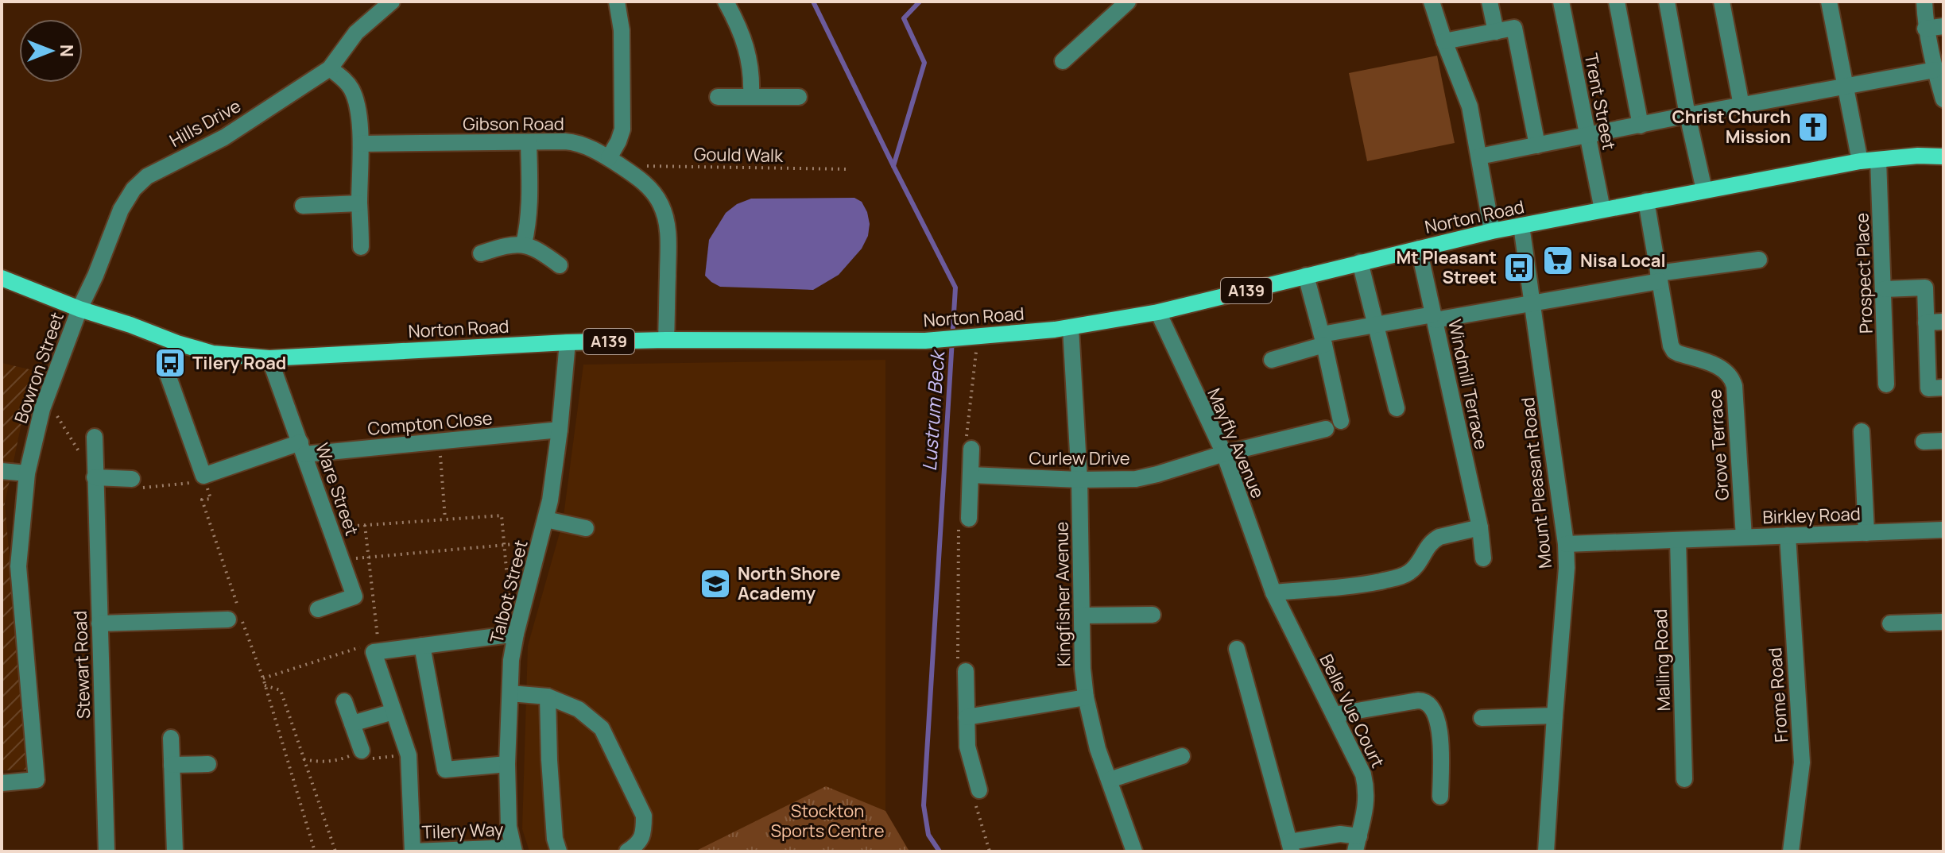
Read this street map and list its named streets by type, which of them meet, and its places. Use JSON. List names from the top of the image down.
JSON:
{
  "streets": {
    "main road": ["Norton Road", "A139"],
    "street": [
      "Trent Street",
      "Hills Drive",
      "Gibson Road",
      "Prospect Place",
      "Bowron Street",
      "Windmill Terrace",
      "Compton Close",
      "Mayfly Avenue",
      "Grove Terrace",
      "Curlew Drive",
      "Mount Pleasant Road",
      "Ware Street",
      "Birkley Road",
      "Talbot Street",
      "Kingfisher Avenue",
      "Malling Road",
      "Stewart Road",
      "Frome Road",
      "Belle Vue Court",
      "Tilery Way"
    ],
    "path": ["Gould Walk"]
  },
  "crossings": [
    ["Trent Street", "Norton Road"],
    ["Hills Drive", "Norton Road"],
    ["Hills Drive", "Bowron Street"],
    ["Gibson Road", "Gould Walk"],
    ["Gibson Road", "Norton Road"],
    ["Norton Road", "Prospect Place"],
    ["Norton Road", "Bowron Street"],
    ["Norton Road", "Windmill Terrace"],
    ["Norton Road", "Mayfly Avenue"],
    ["Norton Road", "Grove Terrace"],
    ["Norton Road", "Mount Pleasant Road"],
    ["Norton Road", "Ware Street"],
    ["Norton Road", "Talbot Street"],
    ["Norton Road", "Kingfisher Avenue"],
    ["Compton Close", "Ware Street"],
    ["Compton Close", "Talbot Street"],
    ["Mayfly Avenue", "Curlew Drive"],
    ["Mayfly Avenue", "Belle Vue Court"],
    ["Grove Terrace", "Birkley Road"],
    ["Curlew Drive", "Kingfisher Avenue"],
    ["Mount Pleasant Road", "Birkley Road"],
    ["Birkley Road", "Malling Road"],
    ["Birkley Road", "Frome Road"],
    ["Talbot Street", "Tilery Way"]
  ],
  "water": ["Lustrum Beck"],
  "parks": ["Stockton Sports Centre"],
  "places": {
    "church": ["Christ Church Mission"],
    "supermarket": ["Nisa Local"],
    "bus stop": ["Mt Pleasant Street", "Tilery Road"],
    "school or university": ["North Shore Academy"]
  },
  "north": "right"
}
